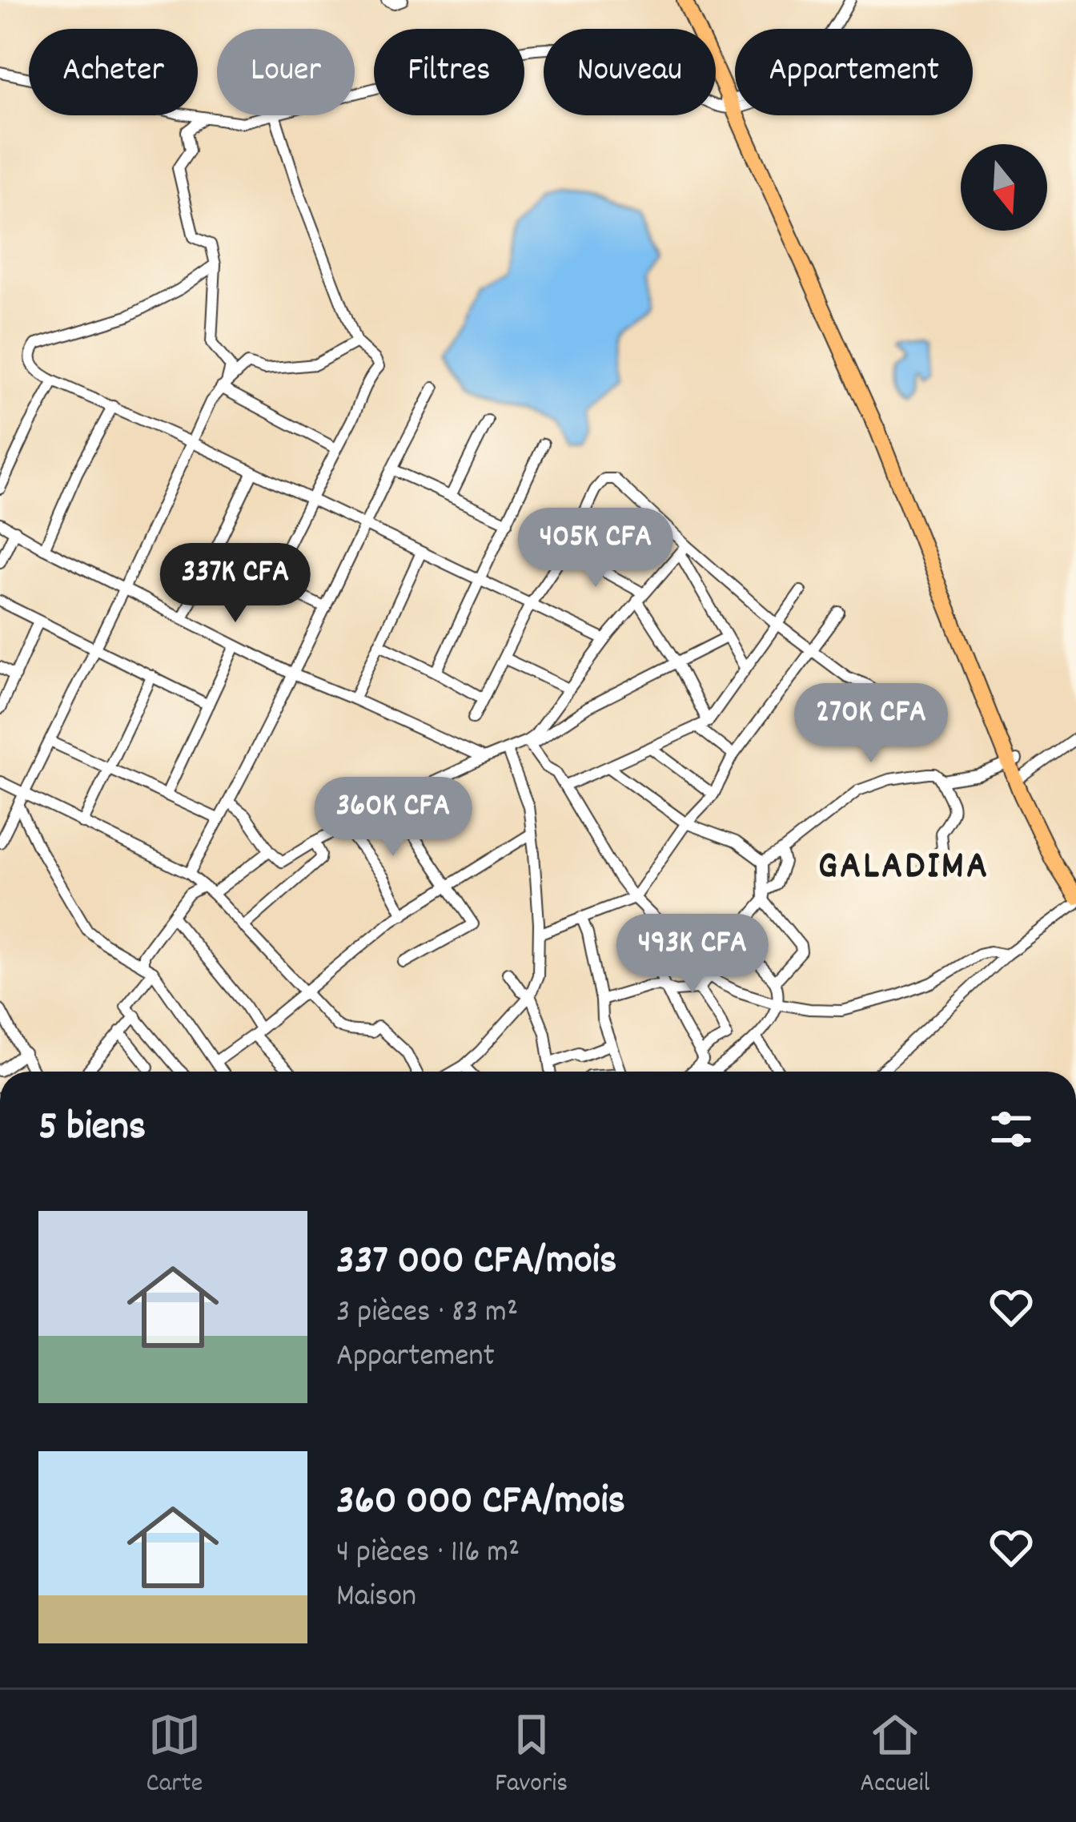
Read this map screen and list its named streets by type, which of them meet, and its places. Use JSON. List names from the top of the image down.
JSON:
{
  "districts": ["GALADIMA"],
  "north": "bottom",
  "page": {
    "chip": [
      "Acheter",
      "Louer",
      "Filtres",
      "Nouveau",
      "Appartement"
    ],
    "price": [
      "405K CFA",
      "337K CFA",
      "270K CFA",
      "360K CFA",
      "493K CFA"
    ],
    "heading": "5 biens",
    "list": [
      {
        "name": "337 000 CFA/mois",
        "note": "3 pièces · 83 m² · Appartement"
      },
      {
        "name": "360 000 CFA/mois",
        "note": "4 pièces · 116 m² · Maison"
      }
    ],
    "tabs": ["Carte", "Favoris", "Accueil"]
  }
}
